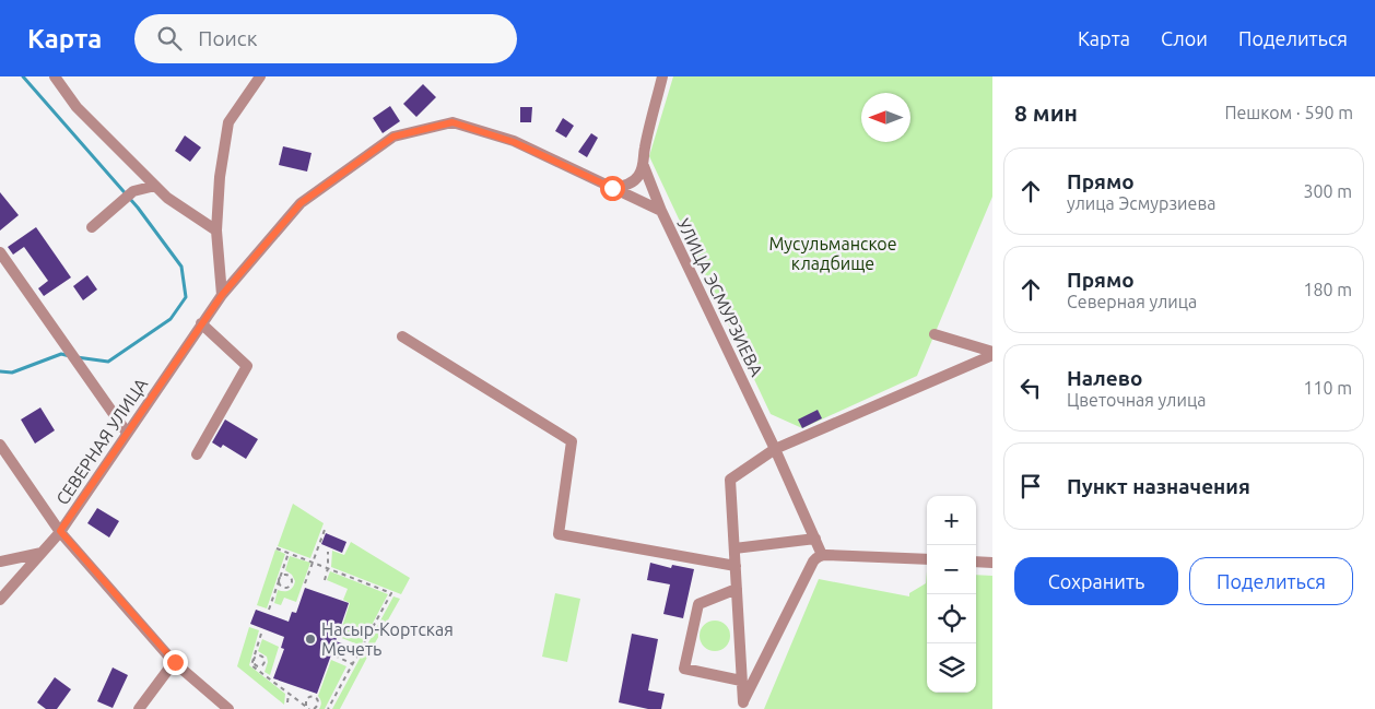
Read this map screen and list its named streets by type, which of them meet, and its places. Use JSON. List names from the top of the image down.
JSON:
{
  "streets": {
    "street": ["УЛИЦА ЭСМУРЗИЕВА", "СЕВЕРНАЯ УЛИЦА"]
  },
  "crossings": [
    ["УЛИЦА ЭСМУРЗИЕВА", "СЕВЕРНАЯ УЛИЦА"]
  ],
  "parks": ["Мусульманское кладбище"],
  "places": ["Насыр-Кортская Мечеть"],
  "north": "left",
  "page": {
    "header": "Карта",
    "search": "Поиск",
    "nav": ["Карта", "Слои", "Поделиться"],
    "heading": ["8 мин", "Пешком · 590 m"],
    "list": [
      ["Прямо", "улица Эсмурзиева", "300 m"],
      ["Прямо", "Северная улица", "180 m"],
      ["Налево", "Цветочная улица", "110 m"],
      "Пункт назначения"
    ],
    "map_buttons": ["+", "−"],
    "buttons": ["Сохранить", "Поделиться"]
  }
}
